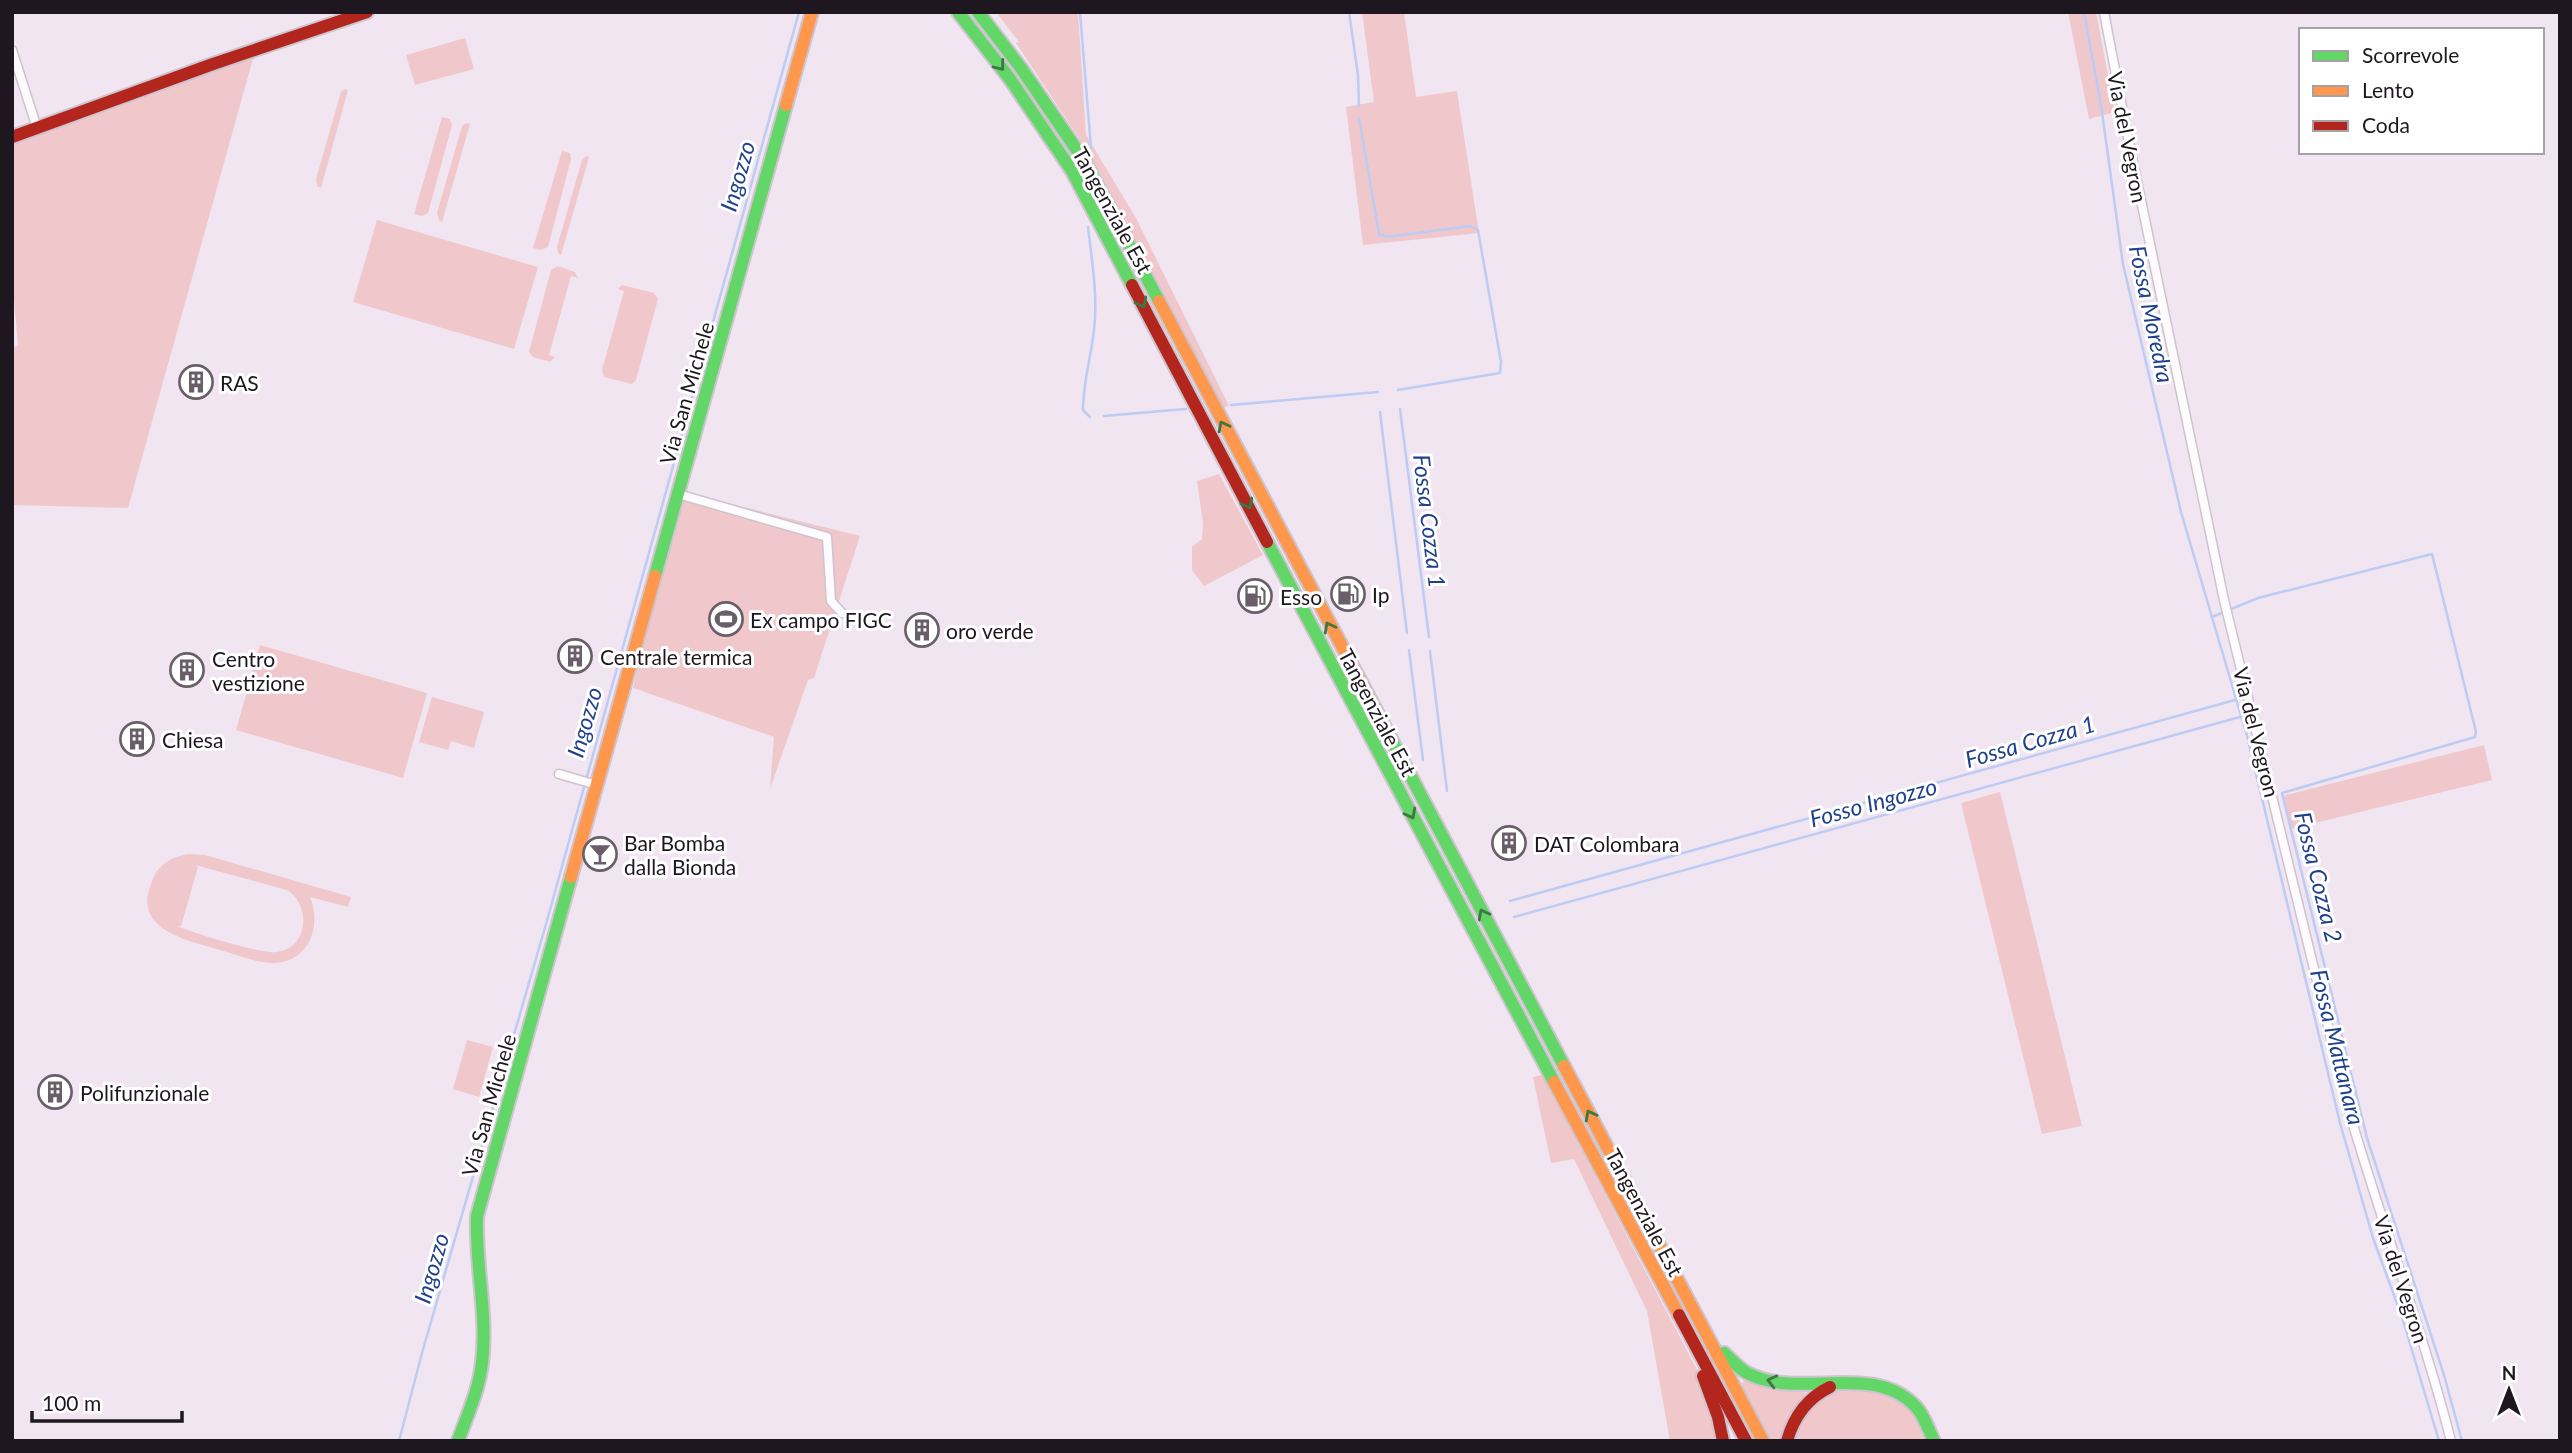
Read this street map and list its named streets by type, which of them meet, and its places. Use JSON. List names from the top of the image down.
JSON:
{
  "streets": {
    "main road": ["Tangenziale Est", "Via San Michele"],
    "street": ["Via del Vegron"]
  },
  "water": [
    "Ingozzo",
    "Fossa Moredra",
    "Fossa Cozza 1",
    "Fosso Ingozzo",
    "Fossa Cozza 2",
    "Fossa Mattanara"
  ],
  "places": {
    "building": [
      "RAS",
      "oro verde",
      "Centrale termica",
      "Centro vestizione",
      "Chiesa",
      "DAT Colombara",
      "Polifunzionale"
    ],
    "fuel station": ["Ip", "Esso"],
    "sports": ["Ex campo FIGC"],
    "bar": ["Bar Bomba dalla Bionda"]
  },
  "legend": ["Scorrevole", "Lento", "Coda"],
  "scale_bar": "100 m",
  "north": "top"
}
